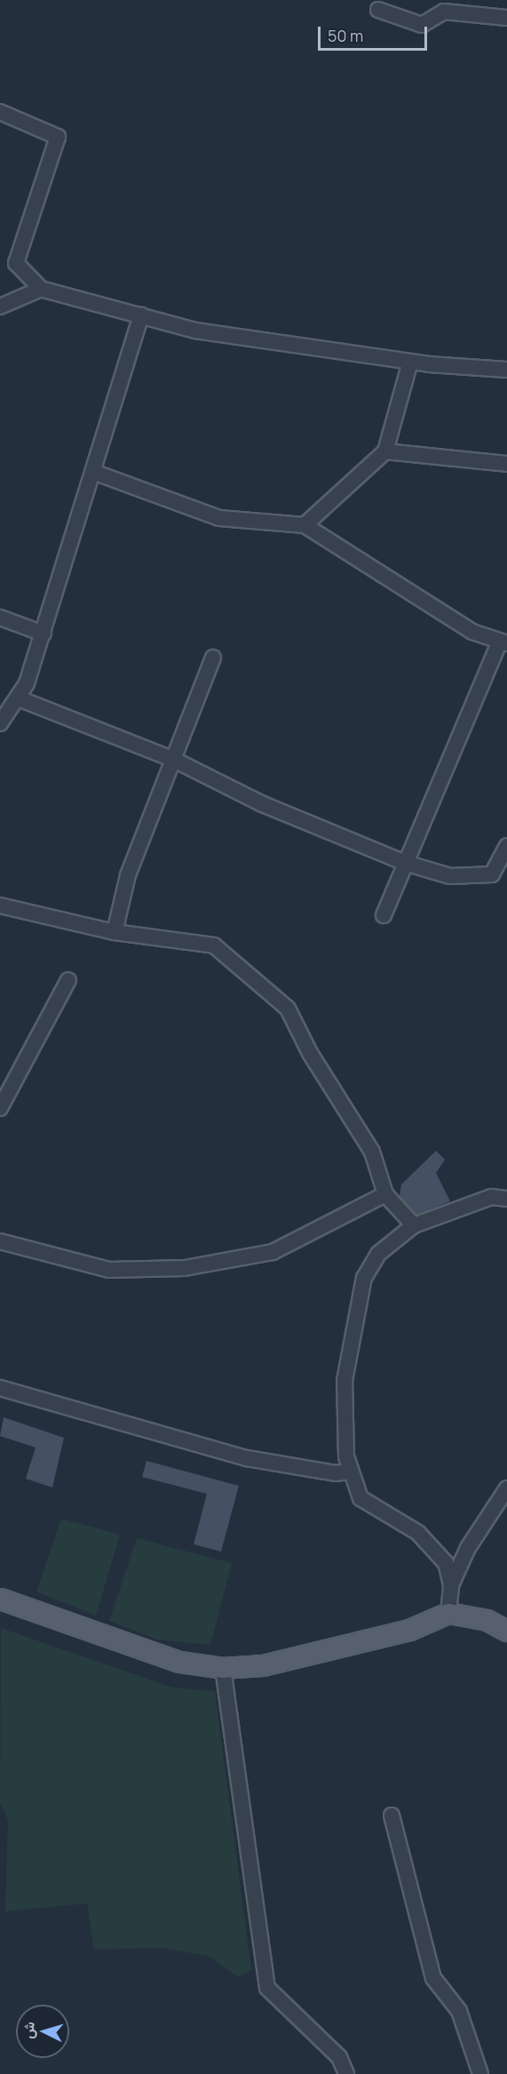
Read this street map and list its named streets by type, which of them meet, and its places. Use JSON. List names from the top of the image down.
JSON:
{
  "scale_bar": "50 m",
  "north": "left"
}
